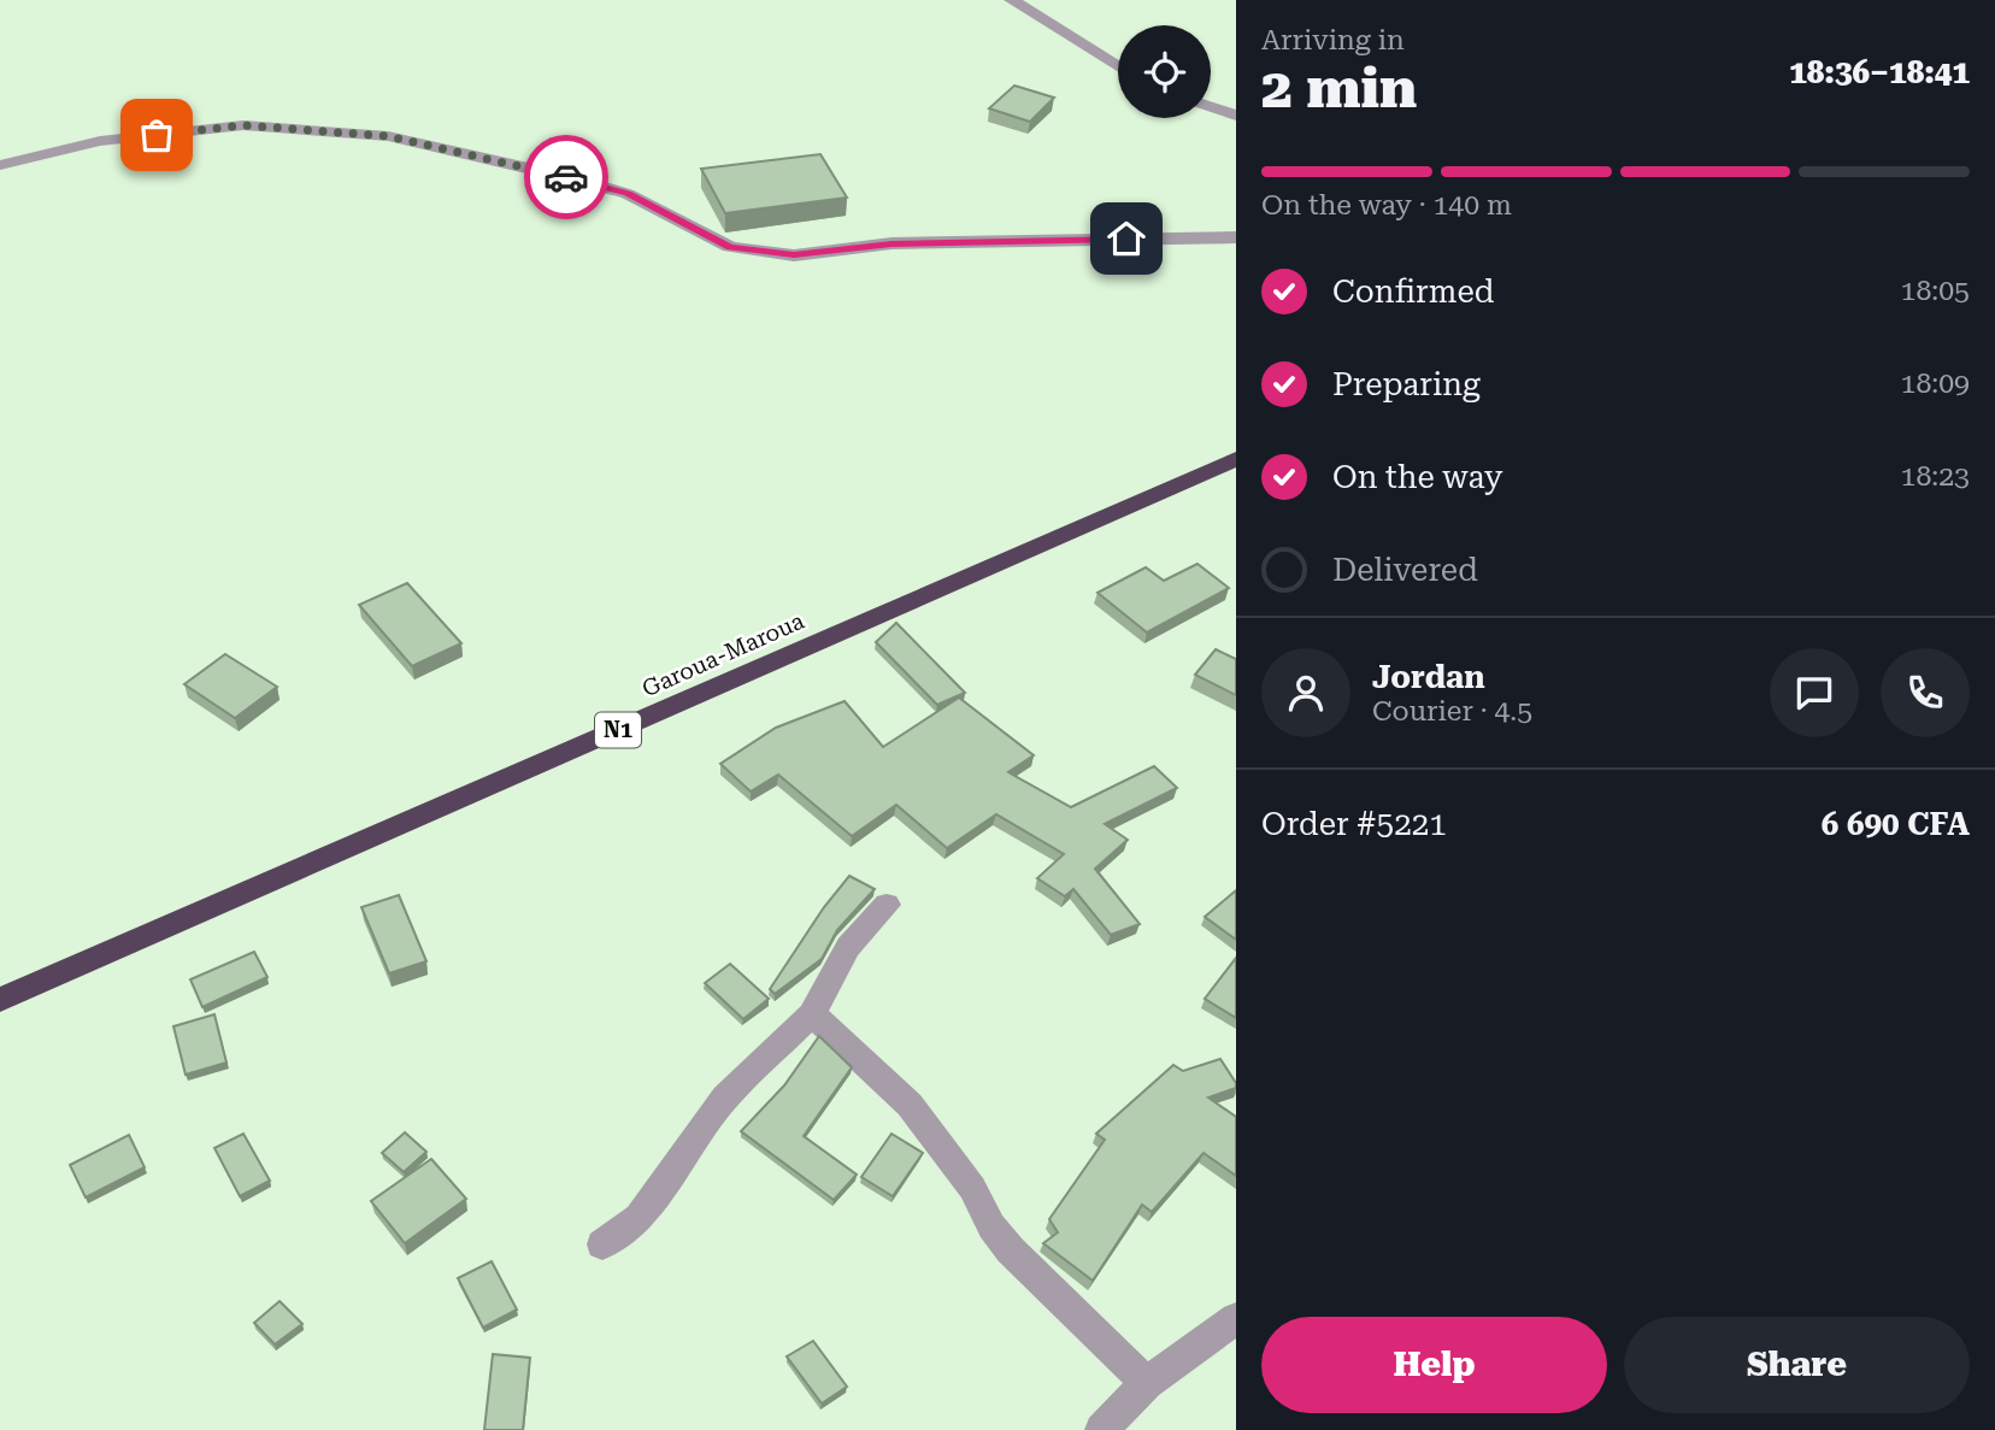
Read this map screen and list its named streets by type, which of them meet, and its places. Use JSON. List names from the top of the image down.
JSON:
{
  "streets": {
    "highway": ["Garoua-Maroua", "N1"]
  },
  "page": {
    "heading": ["2 min", "Arriving in", "18:36–18:41"],
    "panel": [
      "Jordan",
      "Courier · 4.5",
      "Order #5221",
      "6 690 CFA"
    ],
    "bar": "On the way · 140 m",
    "list": [
      ["Confirmed", "18:05"],
      ["Preparing", "18:09"],
      ["On the way", "18:23"],
      "Delivered"
    ],
    "buttons": ["Help", "Share"]
  }
}
